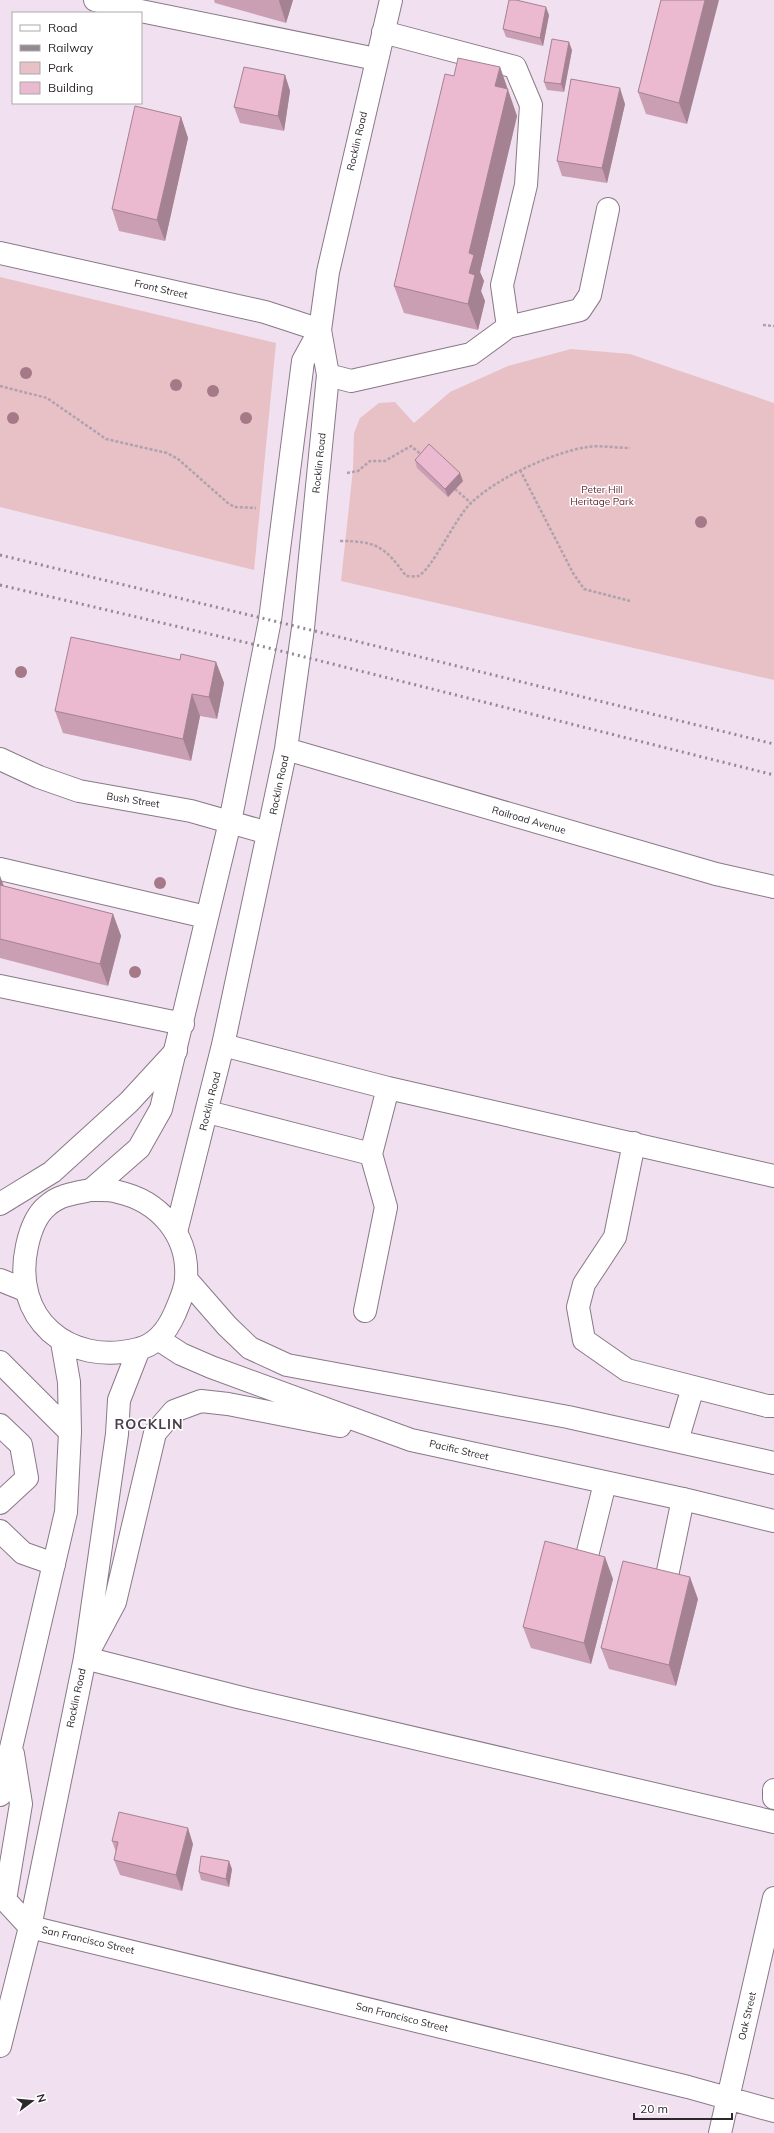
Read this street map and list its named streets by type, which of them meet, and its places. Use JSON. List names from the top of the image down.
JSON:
{
  "streets": {
    "street": [
      "Rocklin Road",
      "Front Street",
      "Bush Street",
      "Railroad Avenue",
      "Pacific Street",
      "San Francisco Street",
      "Oak Street"
    ]
  },
  "crossings": [
    ["Rocklin Road", "Front Street"],
    ["Rocklin Road", "Bush Street"],
    ["Rocklin Road", "Railroad Avenue"],
    ["Rocklin Road", "Pacific Street"],
    ["Rocklin Road", "San Francisco Street"],
    ["San Francisco Street", "Oak Street"]
  ],
  "districts": ["ROCKLIN"],
  "parks": ["Peter Hill Heritage Park"],
  "legend": [
    "Road",
    "Railway",
    "Park",
    "Building"
  ],
  "scale_bar": "20 m",
  "north": "right"
}
